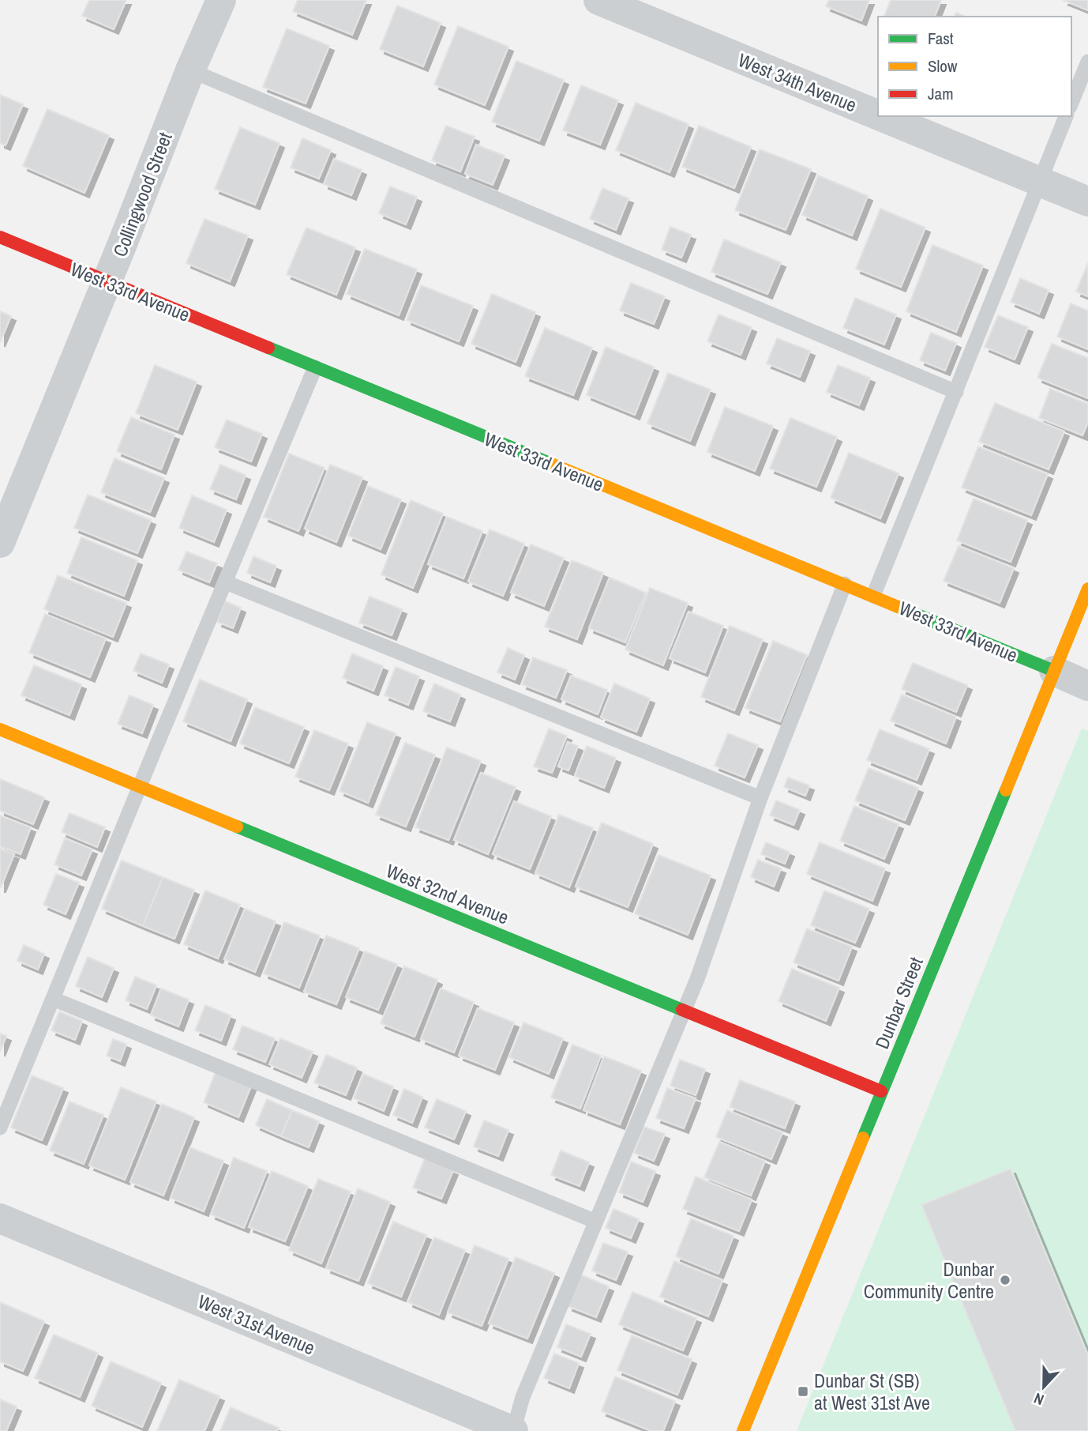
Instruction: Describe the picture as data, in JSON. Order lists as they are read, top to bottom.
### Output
{
  "streets": {
    "street": [
      "West 34th Avenue",
      "Collingwood Street",
      "West 33rd Avenue",
      "West 32nd Avenue",
      "Dunbar Street",
      "West 31st Avenue"
    ]
  },
  "crossings": [
    ["Collingwood Street", "West 33rd Avenue"],
    ["West 33rd Avenue", "Dunbar Street"],
    ["West 32nd Avenue", "Dunbar Street"]
  ],
  "places": {
    "other": ["Dunbar Community Centre"],
    "transit": ["Dunbar St (SB) at West 31st Ave"]
  },
  "legend": ["Fast", "Slow", "Jam"],
  "north": "bottom"
}
